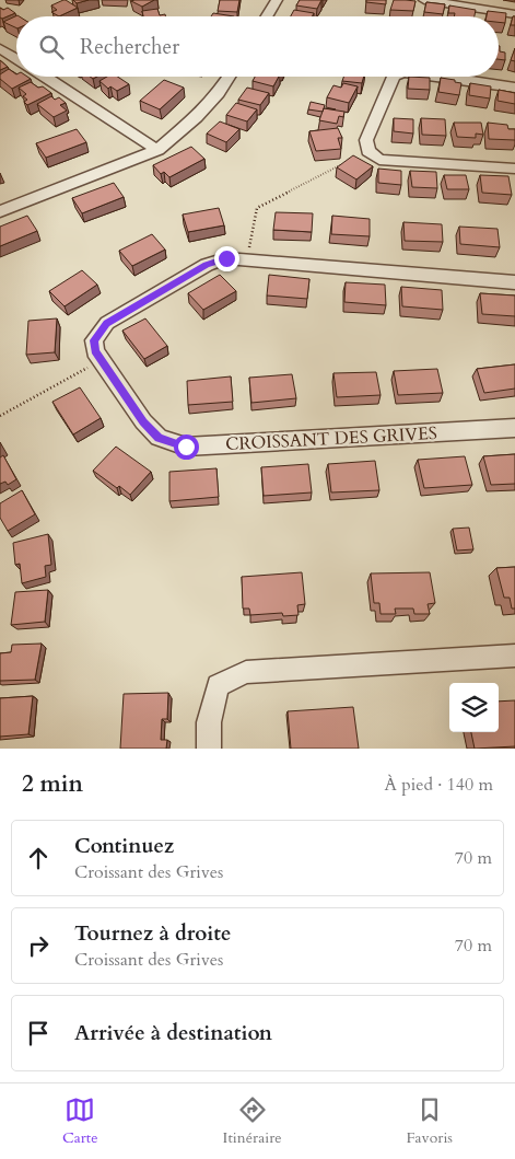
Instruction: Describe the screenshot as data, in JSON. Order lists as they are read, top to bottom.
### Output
{
  "streets": {
    "street": ["CROISSANT DES GRIVES"]
  },
  "page": {
    "search": "Rechercher",
    "heading": ["2 min", "À pied · 140 m"],
    "list": [
      ["Continuez", "Croissant des Grives", "70 m"],
      ["Tournez à droite", "Croissant des Grives", "70 m"],
      "Arrivée à destination"
    ],
    "nav": ["Carte", "Itinéraire", "Favoris"]
  }
}
